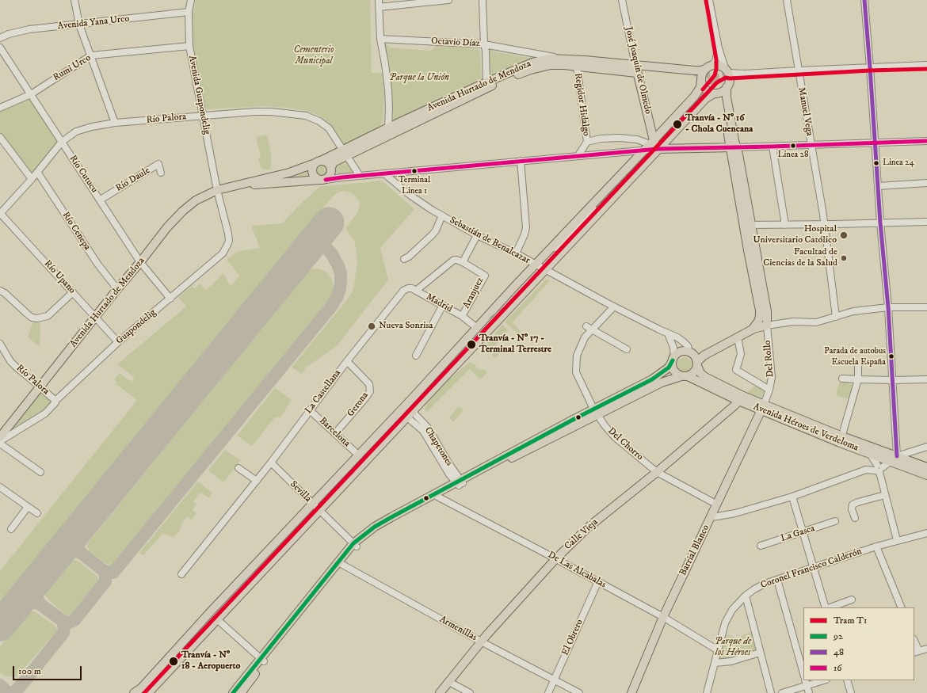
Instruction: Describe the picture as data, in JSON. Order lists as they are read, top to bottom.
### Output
{
  "streets": {
    "main road": [
      "José Joaquín de Olmedo",
      "Avenida Hurtado de Mendoza",
      "Avenida Héroes de Verdeloma",
      "Calle Vieja",
      "Barrial Blanco"
    ],
    "street": [
      "Avenida Yana Urco",
      "Octavio Díaz",
      "Rumi Urco",
      "Avenida Guapondelig",
      "Regidor Hidalgo",
      "Manuel Vega",
      "Río Palora",
      "Río Cutucu",
      "Río Daule",
      "Río Cenepa",
      "Sebastián de Benalcazar",
      "Río Upano",
      "Aranjuez",
      "Madrid",
      "Guapondelig",
      "Del Rollo",
      "La Castellana",
      "Gerona",
      "Barcelona",
      "Del Chorro",
      "Chapetones",
      "Sevilla",
      "La Gasca",
      "Coronel Francisco Calderón",
      "De Las Alcabalas",
      "Armenillas",
      "El Obrero"
    ]
  },
  "crossings": [
    ["Avenida Yana Urco", "Avenida Guapondelig"],
    ["Octavio Díaz", "Avenida Hurtado de Mendoza"],
    ["Rumi Urco", "Avenida Guapondelig"],
    ["Rumi Urco", "Río Cutucu"],
    ["José Joaquín de Olmedo", "Avenida Hurtado de Mendoza"],
    ["Avenida Hurtado de Mendoza", "Avenida Guapondelig"],
    ["Avenida Hurtado de Mendoza", "Regidor Hidalgo"],
    ["Avenida Hurtado de Mendoza", "Río Palora"],
    ["Avenida Hurtado de Mendoza", "Río Cutucu"],
    ["Avenida Hurtado de Mendoza", "Río Cenepa"],
    ["Avenida Hurtado de Mendoza", "Río Upano"],
    ["Avenida Hurtado de Mendoza", "Guapondelig"],
    ["Avenida Guapondelig", "Río Palora"],
    ["Avenida Guapondelig", "Guapondelig"],
    ["Río Palora", "Río Cutucu"],
    ["Río Palora", "Río Cenepa"],
    ["Río Palora", "Río Upano"],
    ["Río Palora", "Guapondelig"],
    ["Río Cutucu", "Río Daule"],
    ["Río Cutucu", "Guapondelig"],
    ["Sebastián de Benalcazar", "Avenida Héroes de Verdeloma"],
    ["Sebastián de Benalcazar", "Del Chorro"],
    ["Río Upano", "Guapondelig"],
    ["Aranjuez", "Madrid"],
    ["Madrid", "La Castellana"],
    ["Del Rollo", "Avenida Héroes de Verdeloma"],
    ["Del Rollo", "Barrial Blanco"],
    ["La Castellana", "Gerona"],
    ["La Castellana", "Barcelona"],
    ["La Castellana", "Sevilla"],
    ["Gerona", "Barcelona"],
    ["Avenida Héroes de Verdeloma", "Calle Vieja"],
    ["Avenida Héroes de Verdeloma", "Barrial Blanco"],
    ["Del Chorro", "Calle Vieja"],
    ["Del Chorro", "Barrial Blanco"],
    ["Calle Vieja", "De Las Alcabalas"],
    ["Calle Vieja", "Armenillas"],
    ["Barrial Blanco", "De Las Alcabalas"],
    ["Coronel Francisco Calderón", "De Las Alcabalas"],
    ["De Las Alcabalas", "El Obrero"],
    ["Armenillas", "El Obrero"]
  ],
  "parks": ["Cementerio Municipal", "Parque la Unión", "Parque de los Héroes"],
  "places": [
    "Tranvía - Nº 16 - Chola Cuencana",
    "Linea 28",
    "Linea 24",
    "Terminal Linea 1",
    "Hospital Universitario Católico",
    "Facultad de Ciencias de la Salud",
    "Nueva Sonrisa",
    "Tranvía - Nº 17 - Terminal Terrestre",
    "Parada de autobus Escuela España",
    "Tranvía - Nº 18 - Aeropuerto"
  ],
  "lines": [
    "tram line T1",
    "transit line 48",
    "transit line 16",
    "transit line 92"
  ],
  "legend": [
    "Tram T1",
    "92",
    "48",
    "16"
  ],
  "scale_bar": "100 m"
}
